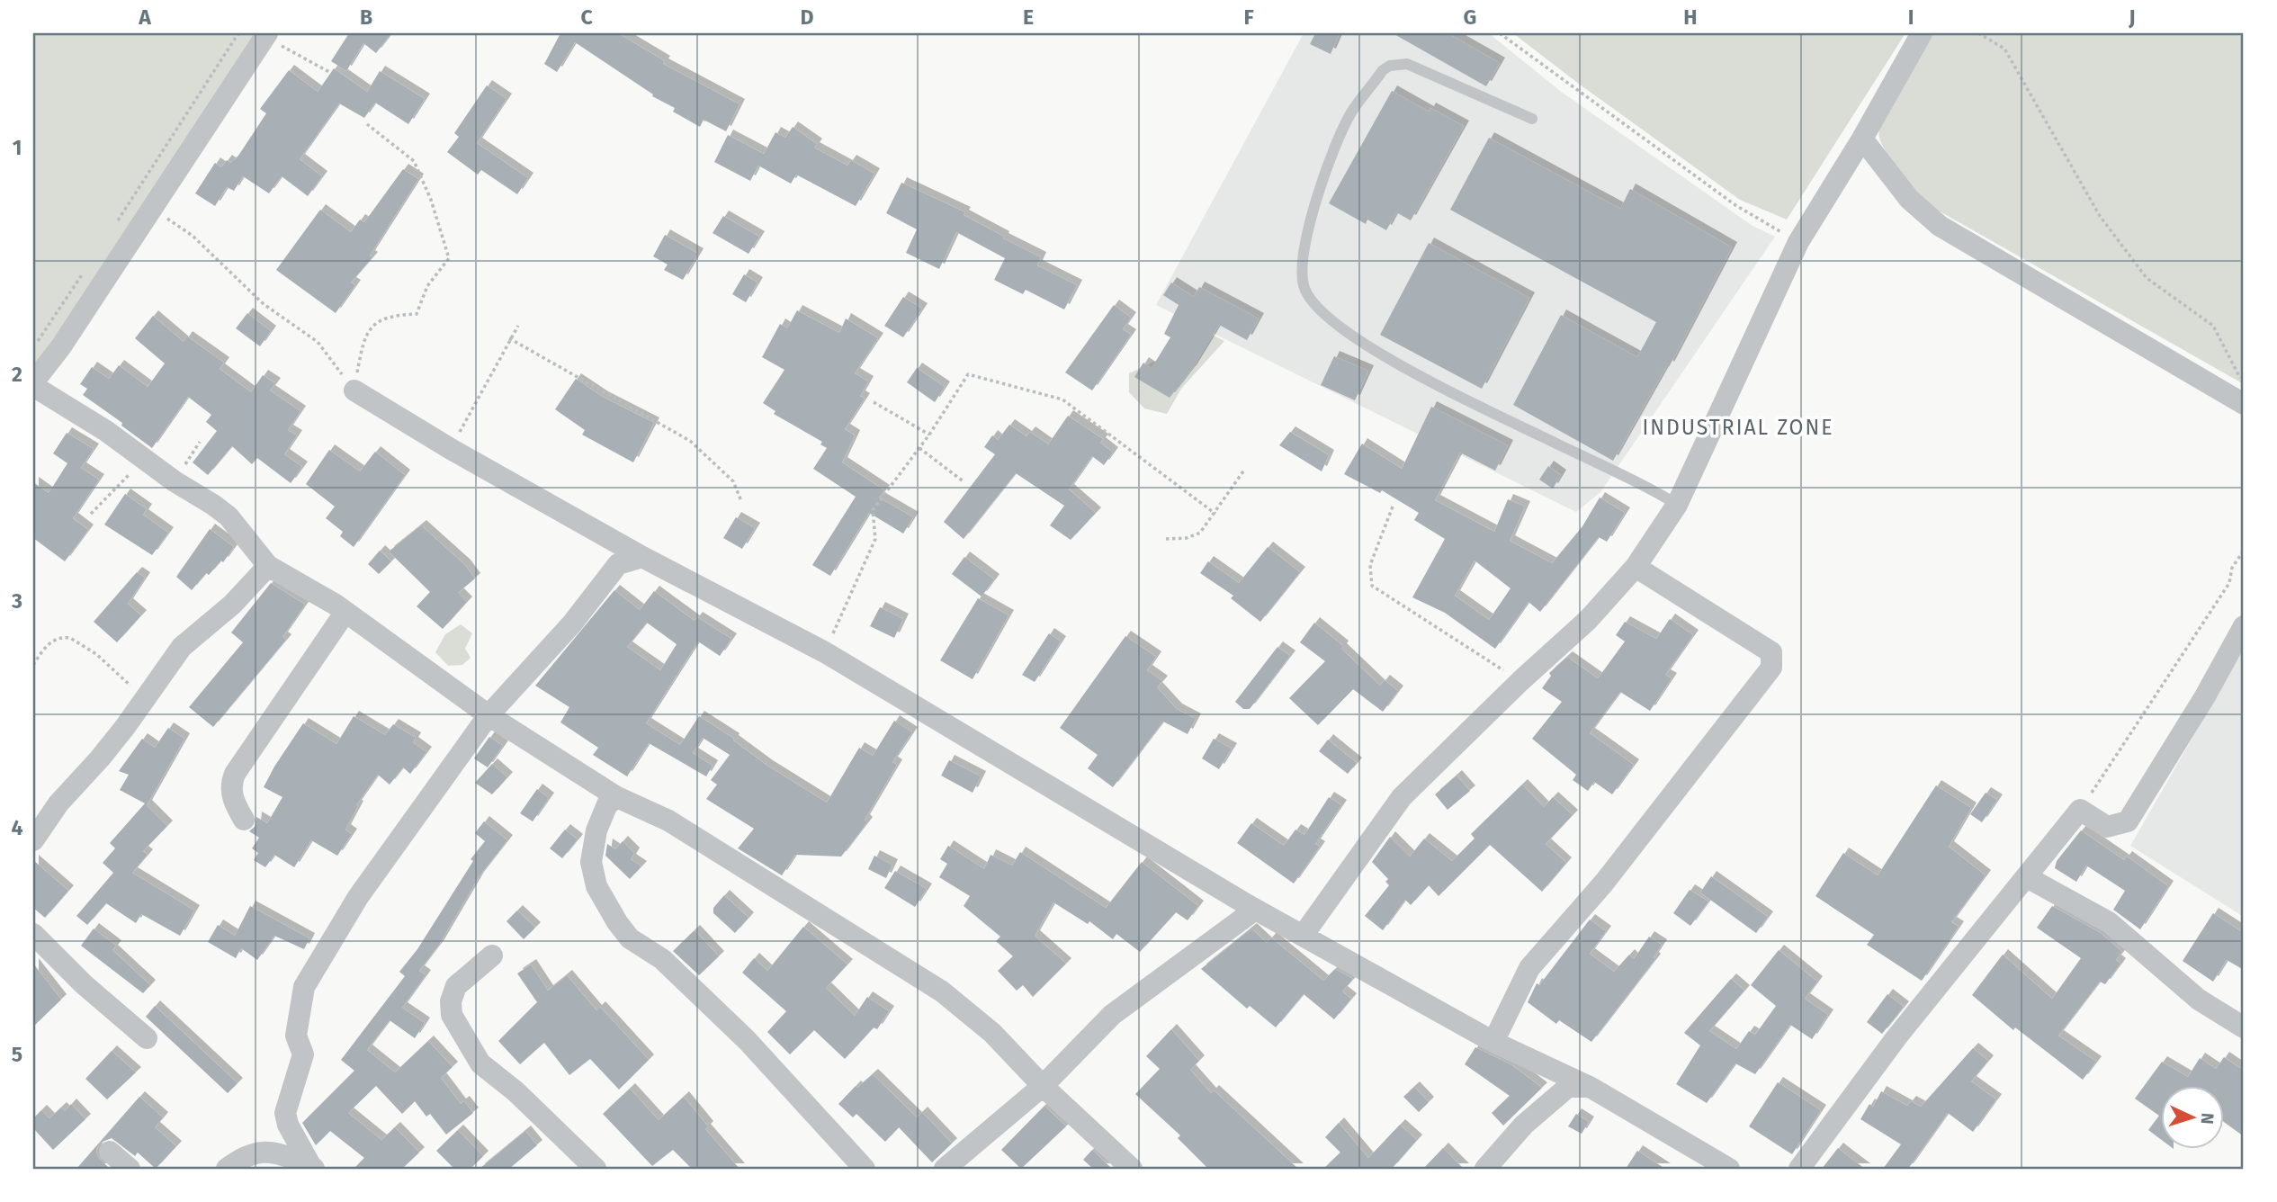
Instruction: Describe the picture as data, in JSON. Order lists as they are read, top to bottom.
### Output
{
  "districts": ["INDUSTRIAL ZONE"],
  "north": "right",
  "grid": {
    "columns": [
      "A",
      "B",
      "C",
      "D",
      "E",
      "F",
      "G",
      "H",
      "I",
      "J"
    ],
    "rows": [
      "1",
      "2",
      "3",
      "4",
      "5"
    ]
  }
}
